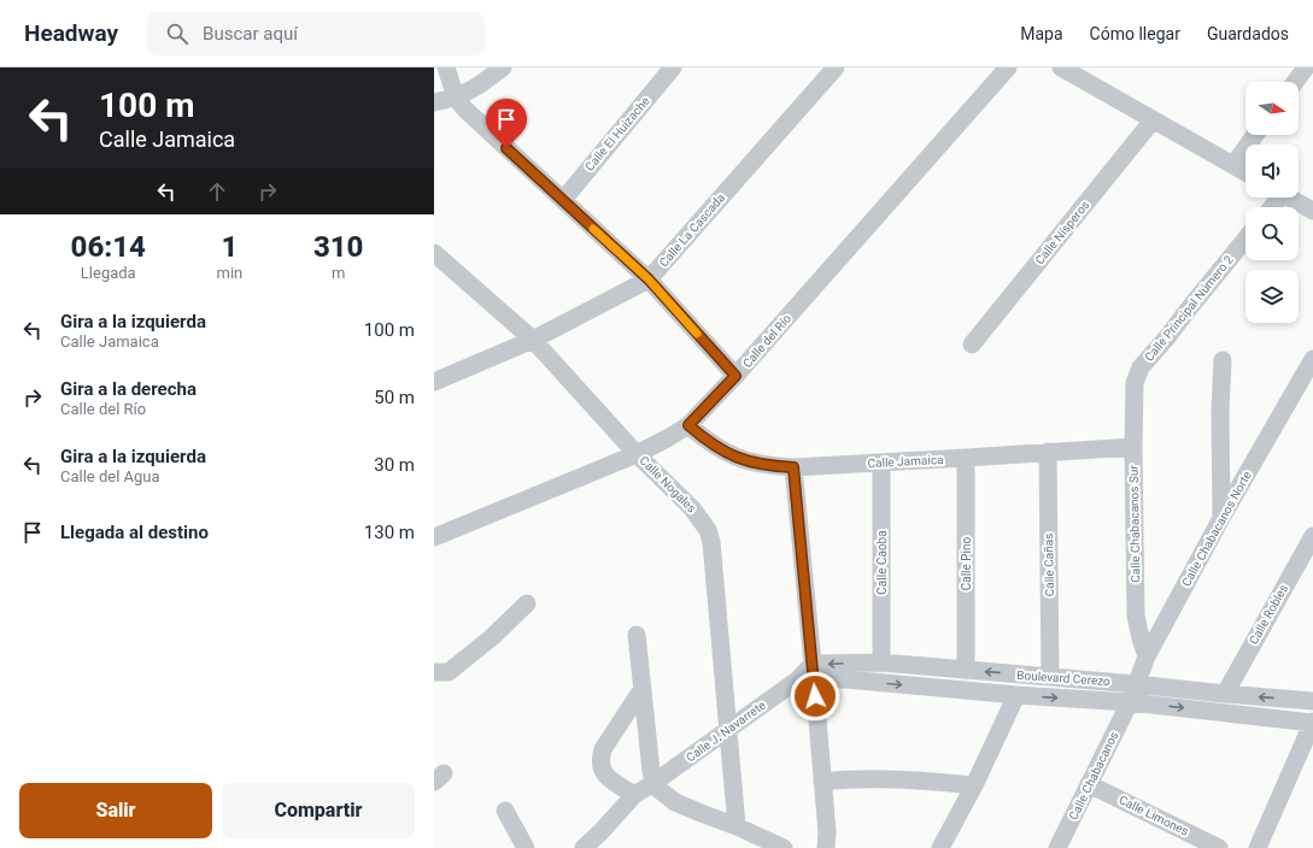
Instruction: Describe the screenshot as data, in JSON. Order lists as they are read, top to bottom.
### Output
{
  "streets": {
    "street": [
      "Calle El Huizache",
      "Calle La Cascada",
      "Calle Nísperos",
      "Calle Principal Número 2",
      "Calle del Río",
      "Calle Jamaica",
      "Calle Nogales",
      "Calle Chabacanos Sur",
      "Calle Chabacanos Norte",
      "Calle Caoba",
      "Calle Pino",
      "Calle Cañas",
      "Calle Robles",
      "Boulevard Cerezo",
      "Calle J. Navarrete",
      "Calle Chabacanos",
      "Calle Limones"
    ]
  },
  "crossings": [
    ["Calle La Cascada", "Calle Nogales"],
    ["Calle Principal Número 2", "Calle Chabacanos Sur"],
    ["Calle del Río", "Calle Jamaica"],
    ["Calle del Río", "Calle Nogales"],
    ["Calle Jamaica", "Calle Chabacanos Sur"],
    ["Calle Jamaica", "Calle Caoba"],
    ["Calle Jamaica", "Calle Pino"],
    ["Calle Jamaica", "Calle Cañas"],
    ["Calle Nogales", "Calle J. Navarrete"],
    ["Calle Chabacanos Sur", "Calle Chabacanos Norte"],
    ["Calle Chabacanos Norte", "Boulevard Cerezo"],
    ["Calle Chabacanos Norte", "Calle Chabacanos"],
    ["Calle Caoba", "Boulevard Cerezo"],
    ["Calle Pino", "Boulevard Cerezo"],
    ["Calle Cañas", "Boulevard Cerezo"],
    ["Calle Robles", "Boulevard Cerezo"],
    ["Boulevard Cerezo", "Calle J. Navarrete"],
    ["Boulevard Cerezo", "Calle Chabacanos"],
    ["Calle Chabacanos", "Calle Limones"]
  ],
  "north": "right",
  "page": {
    "header": "Headway",
    "search": "Buscar aquí",
    "nav": ["Mapa", "Cómo llegar", "Guardados"],
    "turn": ["100 m", "Calle Jamaica"],
    "eta": [
      "06:14",
      "Llegada",
      "1",
      "min",
      "310",
      "m"
    ],
    "list": [
      {
        "name": "Gira a la izquierda",
        "note": "Calle Jamaica",
        "value": "100 m"
      },
      {
        "name": "Gira a la derecha",
        "note": "Calle del Río",
        "value": "50 m"
      },
      {
        "name": "Gira a la izquierda",
        "note": "Calle del Agua",
        "value": "30 m"
      },
      {
        "name": "Llegada al destino",
        "value": "130 m"
      }
    ],
    "buttons": ["Salir", "Compartir"]
  }
}
